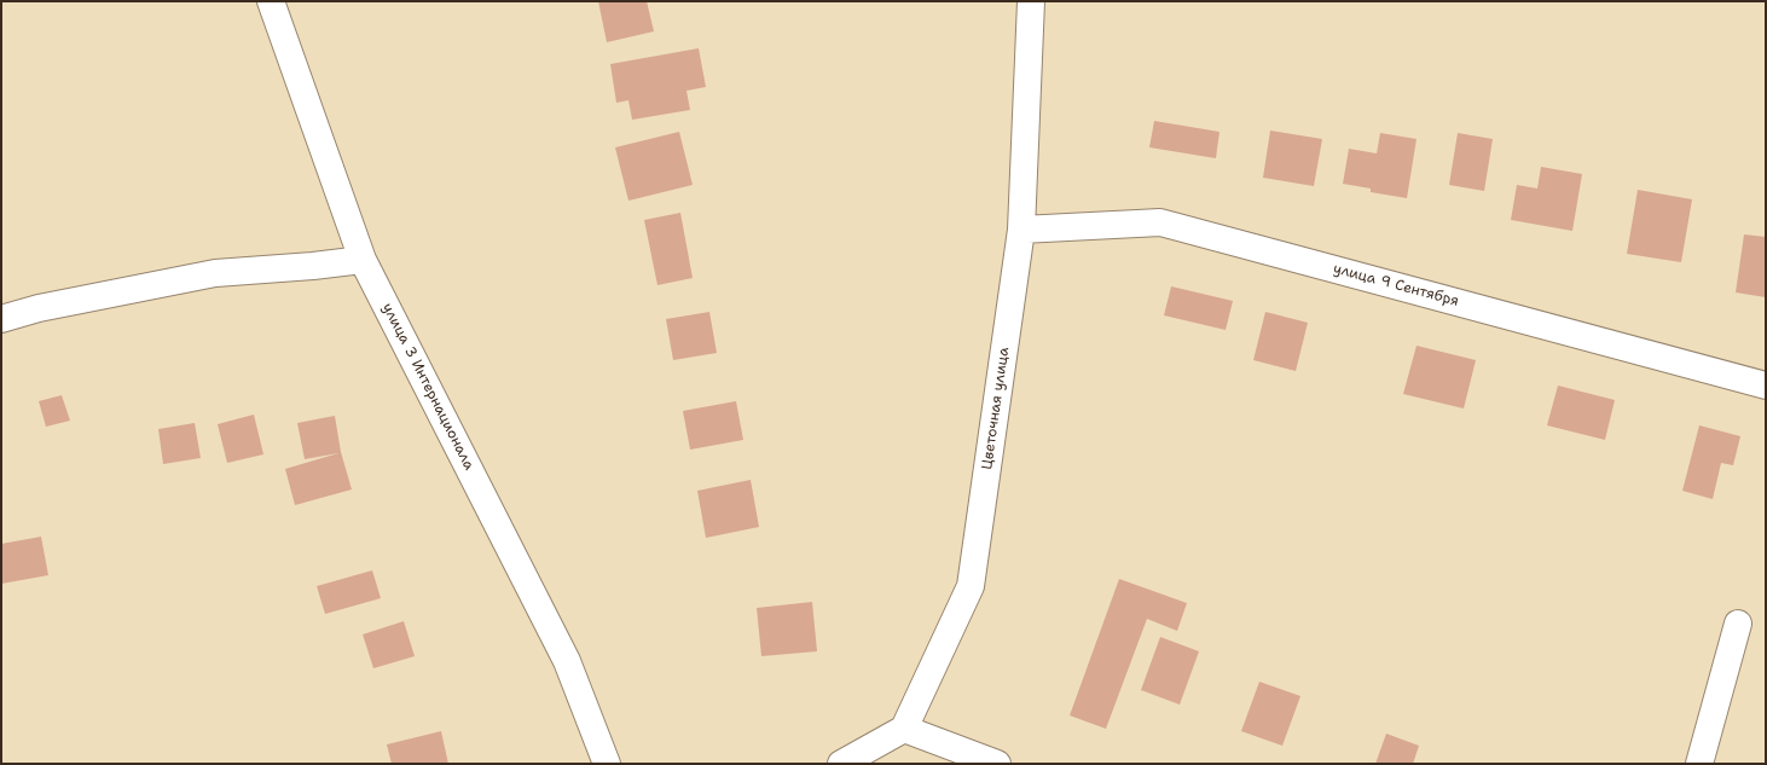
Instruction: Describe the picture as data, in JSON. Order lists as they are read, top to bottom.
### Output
{
  "streets": {
    "street": ["улица 9 Сентября", "улица 3 Интернационала", "Цветочная улица"]
  },
  "crossings": [
    ["улица 9 Сентября", "Цветочная улица"]
  ]
}
